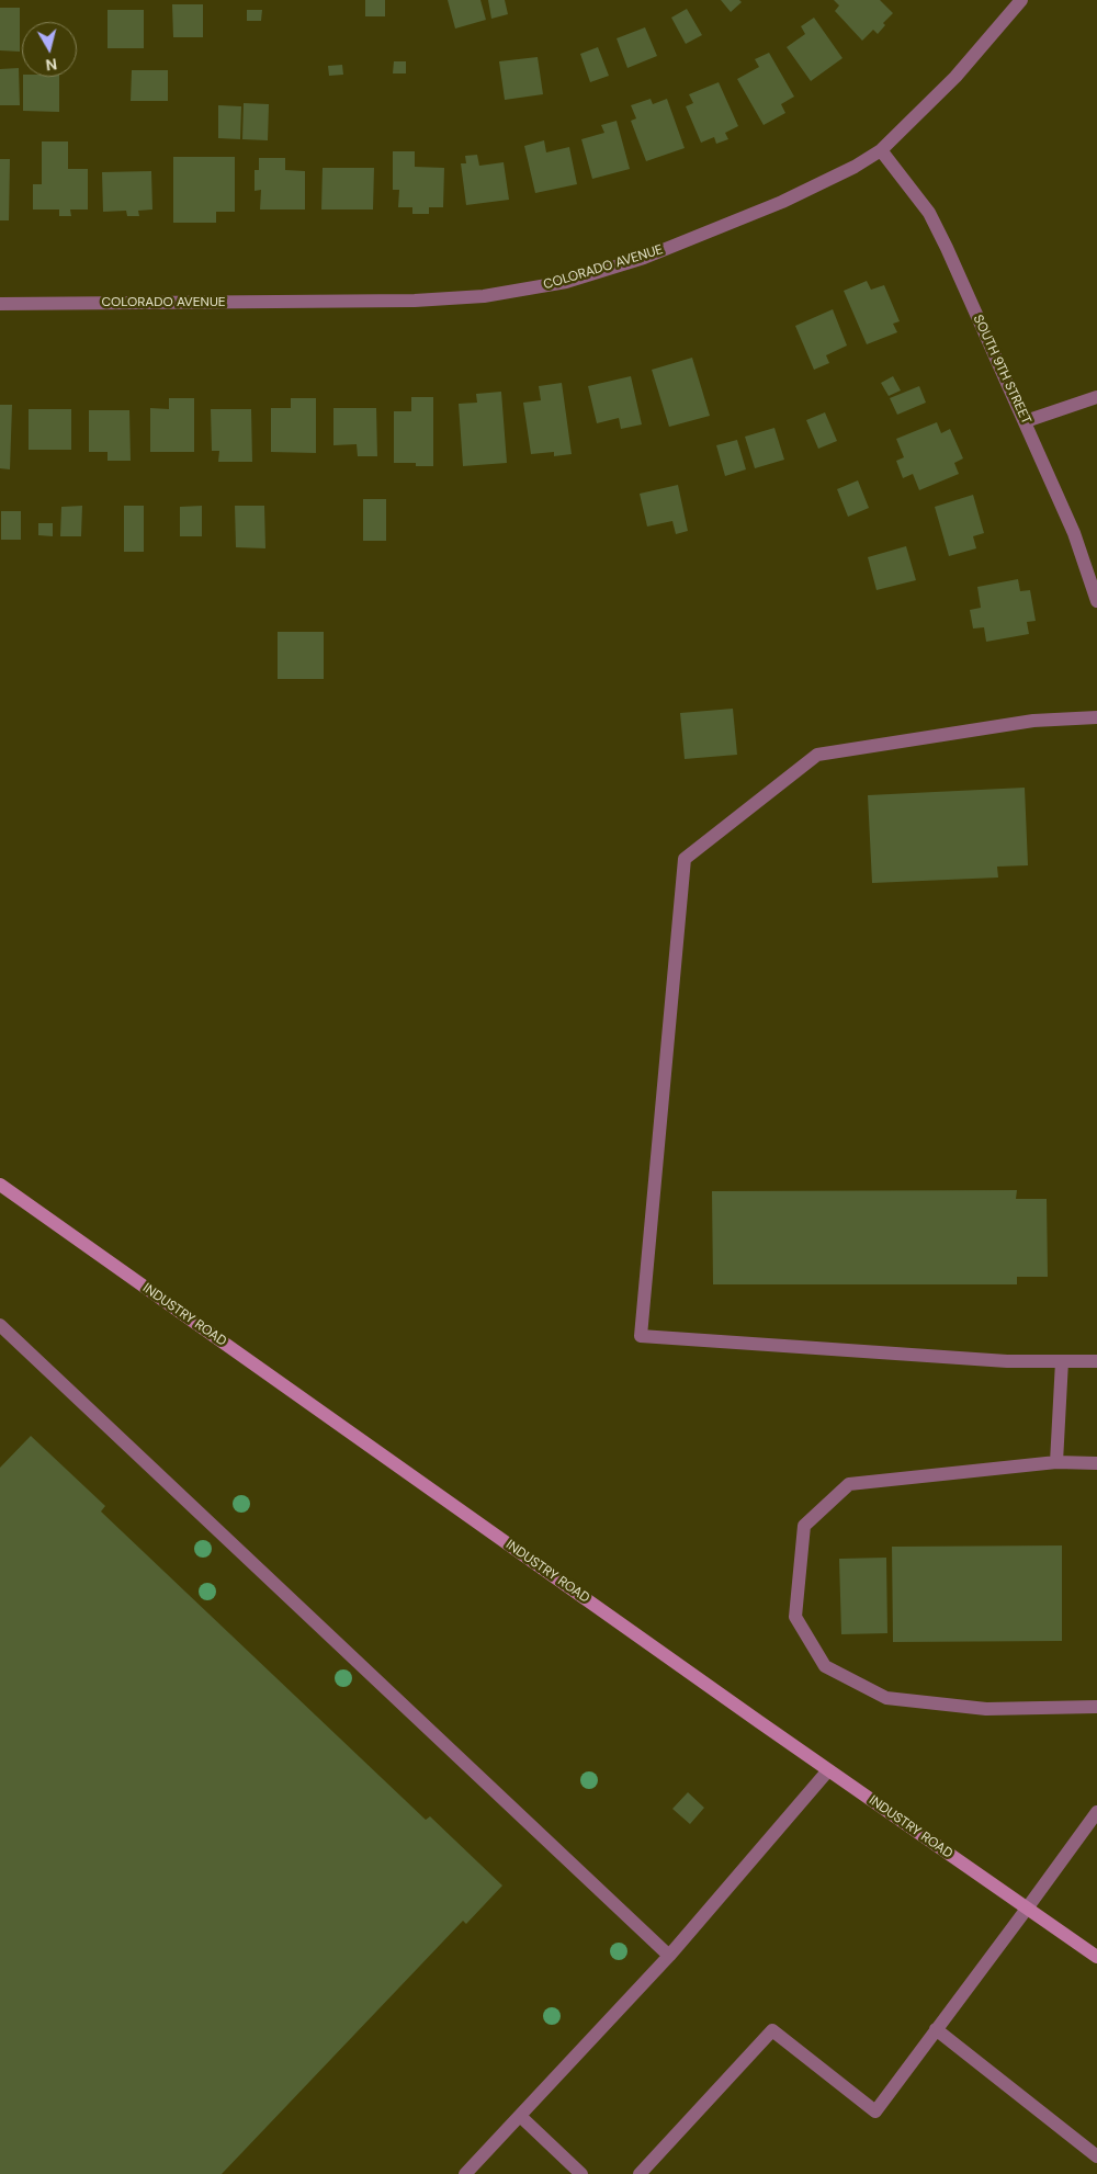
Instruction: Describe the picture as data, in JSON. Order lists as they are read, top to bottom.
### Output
{
  "streets": {
    "main road": ["INDUSTRY ROAD"],
    "street": ["COLORADO AVENUE", "SOUTH 9TH STREET"]
  },
  "crossings": [
    ["COLORADO AVENUE", "SOUTH 9TH STREET"]
  ],
  "north": "bottom"
}
